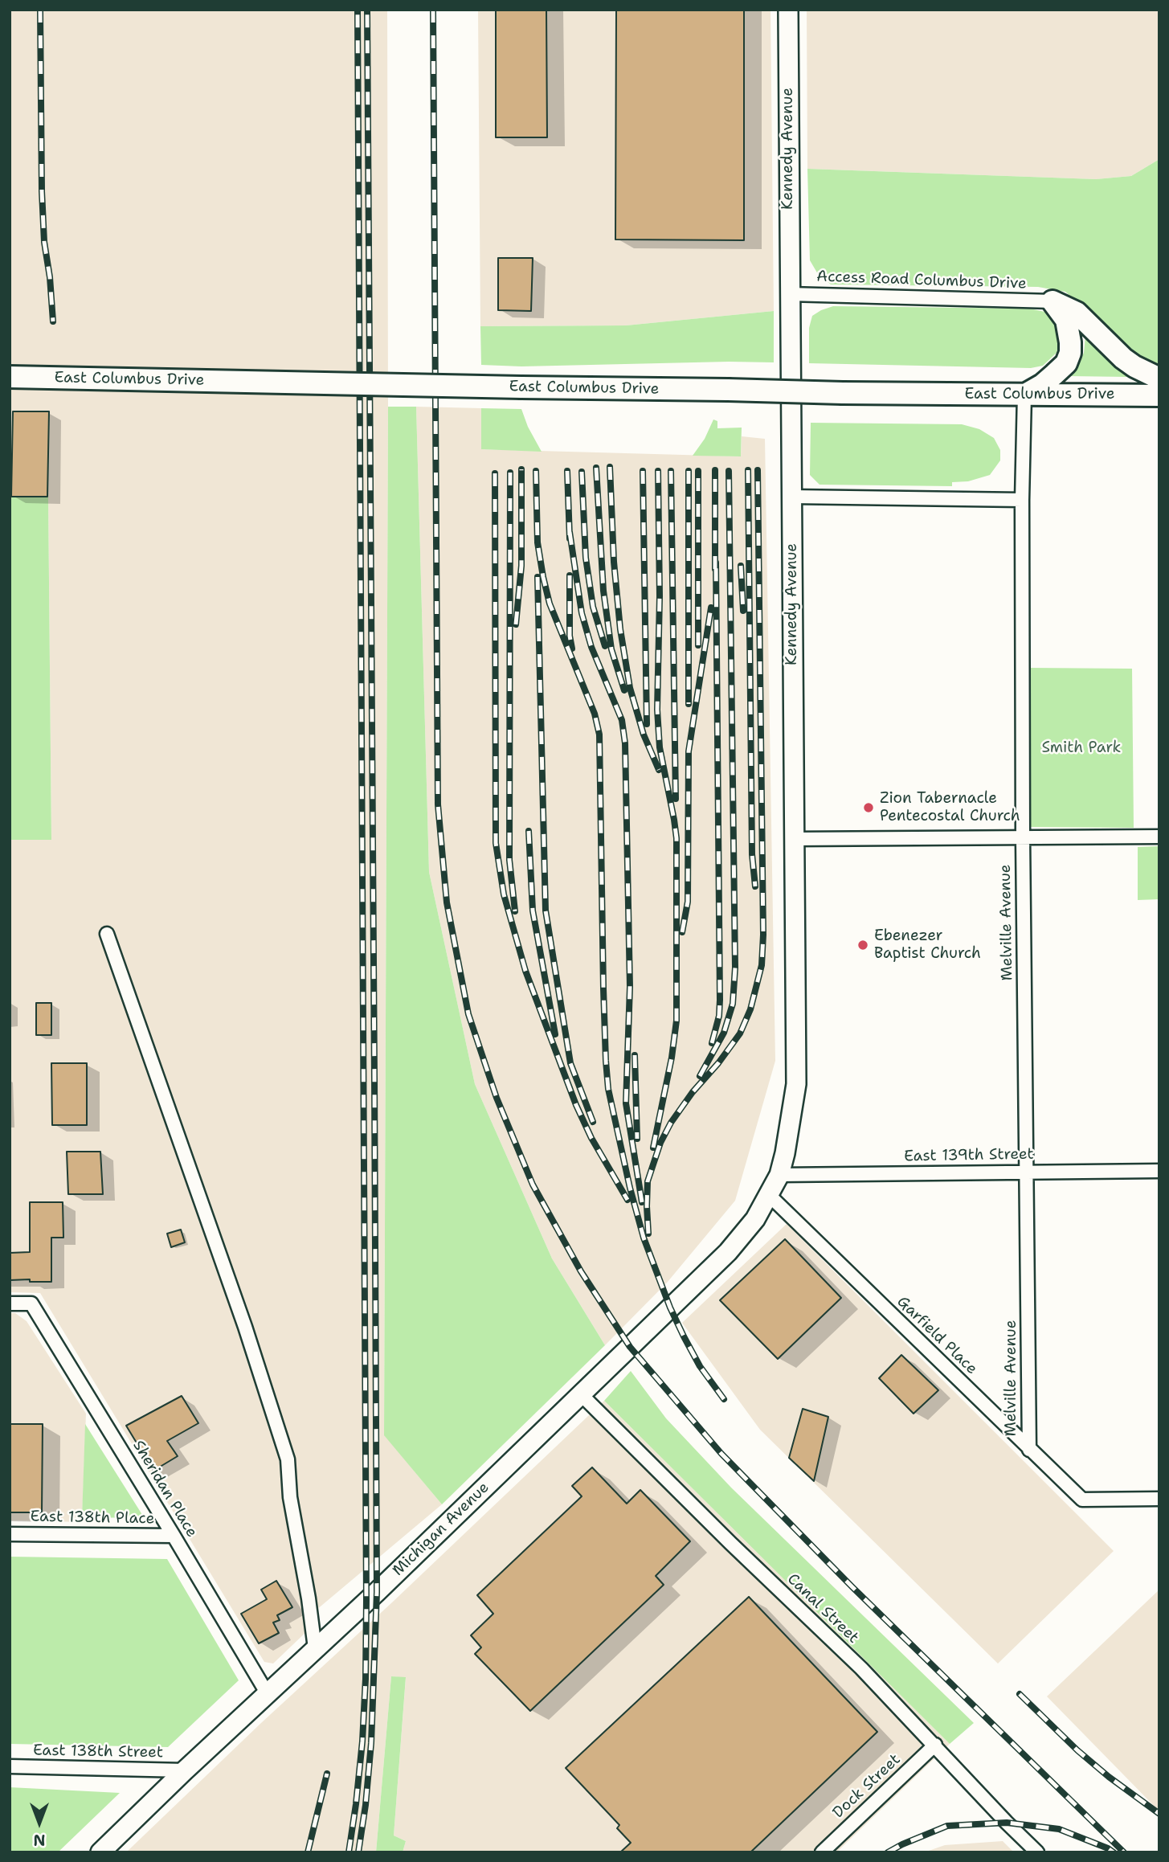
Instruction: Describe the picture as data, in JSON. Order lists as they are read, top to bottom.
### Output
{
  "streets": {
    "main road": ["Kennedy Avenue", "East Columbus Drive", "Michigan Avenue"],
    "street": [
      "Access Road Columbus Drive",
      "Melville Avenue",
      "East 139th Street",
      "Garfield Place",
      "Sheridan Place",
      "East 138th Place",
      "Canal Street",
      "East 138th Street",
      "Dock Street"
    ]
  },
  "crossings": [
    ["Kennedy Avenue", "Access Road Columbus Drive"],
    ["Kennedy Avenue", "East 139th Street"],
    ["Kennedy Avenue", "Garfield Place"],
    ["Kennedy Avenue", "Michigan Avenue"],
    ["East Columbus Drive", "Melville Avenue"],
    ["Melville Avenue", "East 139th Street"],
    ["Melville Avenue", "Garfield Place"],
    ["Garfield Place", "Michigan Avenue"],
    ["Sheridan Place", "East 138th Place"],
    ["Sheridan Place", "Michigan Avenue"],
    ["Michigan Avenue", "Canal Street"],
    ["Michigan Avenue", "East 138th Street"],
    ["Canal Street", "Dock Street"]
  ],
  "parks": ["Smith Park"],
  "places": ["Zion Tabernacle Pentecostal Church", "Ebenezer Baptist Church"],
  "north": "bottom"
}
